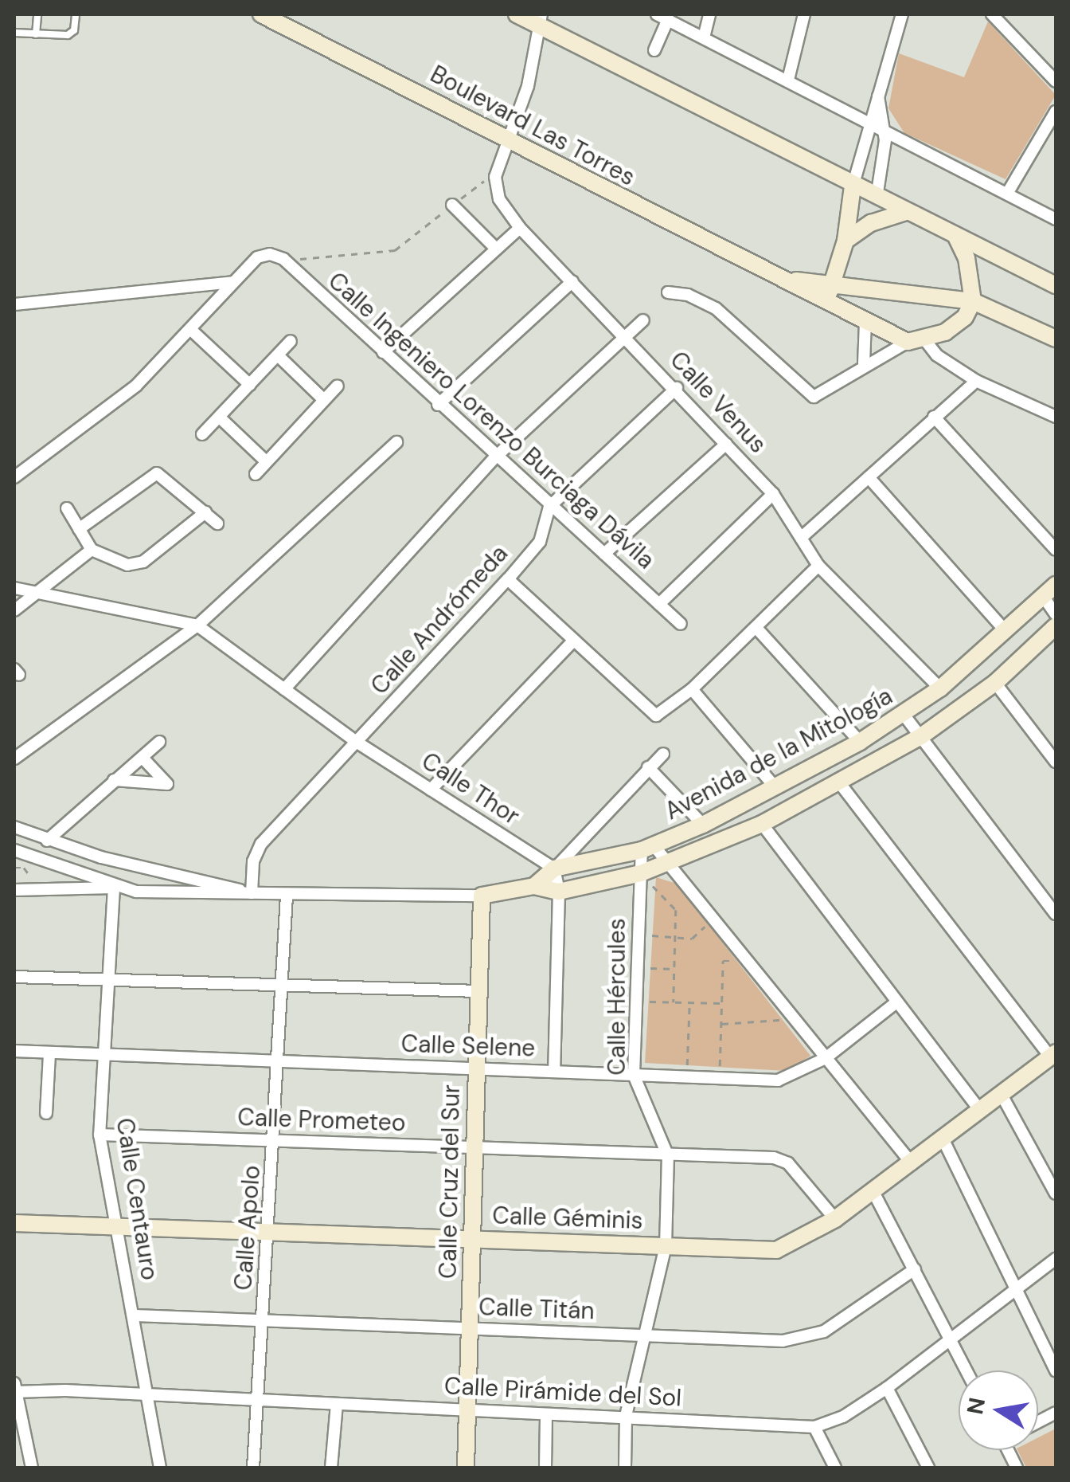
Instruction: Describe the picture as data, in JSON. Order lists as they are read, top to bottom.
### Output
{
  "streets": {
    "street": [
      "Boulevard Las Torres",
      "Calle Venus",
      "Calle Ingeniero Lorenzo Burciaga Dávila",
      "Calle Andrómeda",
      "Avenida de la Mitología",
      "Calle Thor",
      "Calle Hércules",
      "Calle Selene",
      "Calle Prometeo",
      "Calle Cruz del Sur",
      "Calle Centauro",
      "Calle Géminis",
      "Calle Apolo",
      "Calle Titán",
      "Calle Pirámide del Sol"
    ]
  },
  "crossings": [
    ["Calle Venus", "Calle Andrómeda"],
    ["Calle Venus", "Avenida de la Mitología"],
    ["Calle Ingeniero Lorenzo Burciaga Dávila", "Calle Andrómeda"],
    ["Calle Andrómeda", "Avenida de la Mitología"],
    ["Calle Andrómeda", "Calle Thor"],
    ["Avenida de la Mitología", "Calle Thor"],
    ["Avenida de la Mitología", "Calle Hércules"],
    ["Avenida de la Mitología", "Calle Cruz del Sur"],
    ["Avenida de la Mitología", "Calle Centauro"],
    ["Avenida de la Mitología", "Calle Apolo"],
    ["Calle Hércules", "Calle Selene"],
    ["Calle Hércules", "Calle Prometeo"],
    ["Calle Hércules", "Calle Géminis"],
    ["Calle Hércules", "Calle Titán"],
    ["Calle Hércules", "Calle Pirámide del Sol"],
    ["Calle Selene", "Calle Cruz del Sur"],
    ["Calle Selene", "Calle Centauro"],
    ["Calle Selene", "Calle Apolo"],
    ["Calle Prometeo", "Calle Cruz del Sur"],
    ["Calle Prometeo", "Calle Centauro"],
    ["Calle Prometeo", "Calle Géminis"],
    ["Calle Prometeo", "Calle Apolo"],
    ["Calle Cruz del Sur", "Calle Géminis"],
    ["Calle Cruz del Sur", "Calle Titán"],
    ["Calle Cruz del Sur", "Calle Pirámide del Sol"],
    ["Calle Centauro", "Calle Géminis"],
    ["Calle Centauro", "Calle Titán"],
    ["Calle Centauro", "Calle Pirámide del Sol"],
    ["Calle Géminis", "Calle Apolo"],
    ["Calle Apolo", "Calle Titán"],
    ["Calle Apolo", "Calle Pirámide del Sol"]
  ],
  "north": "left"
}
